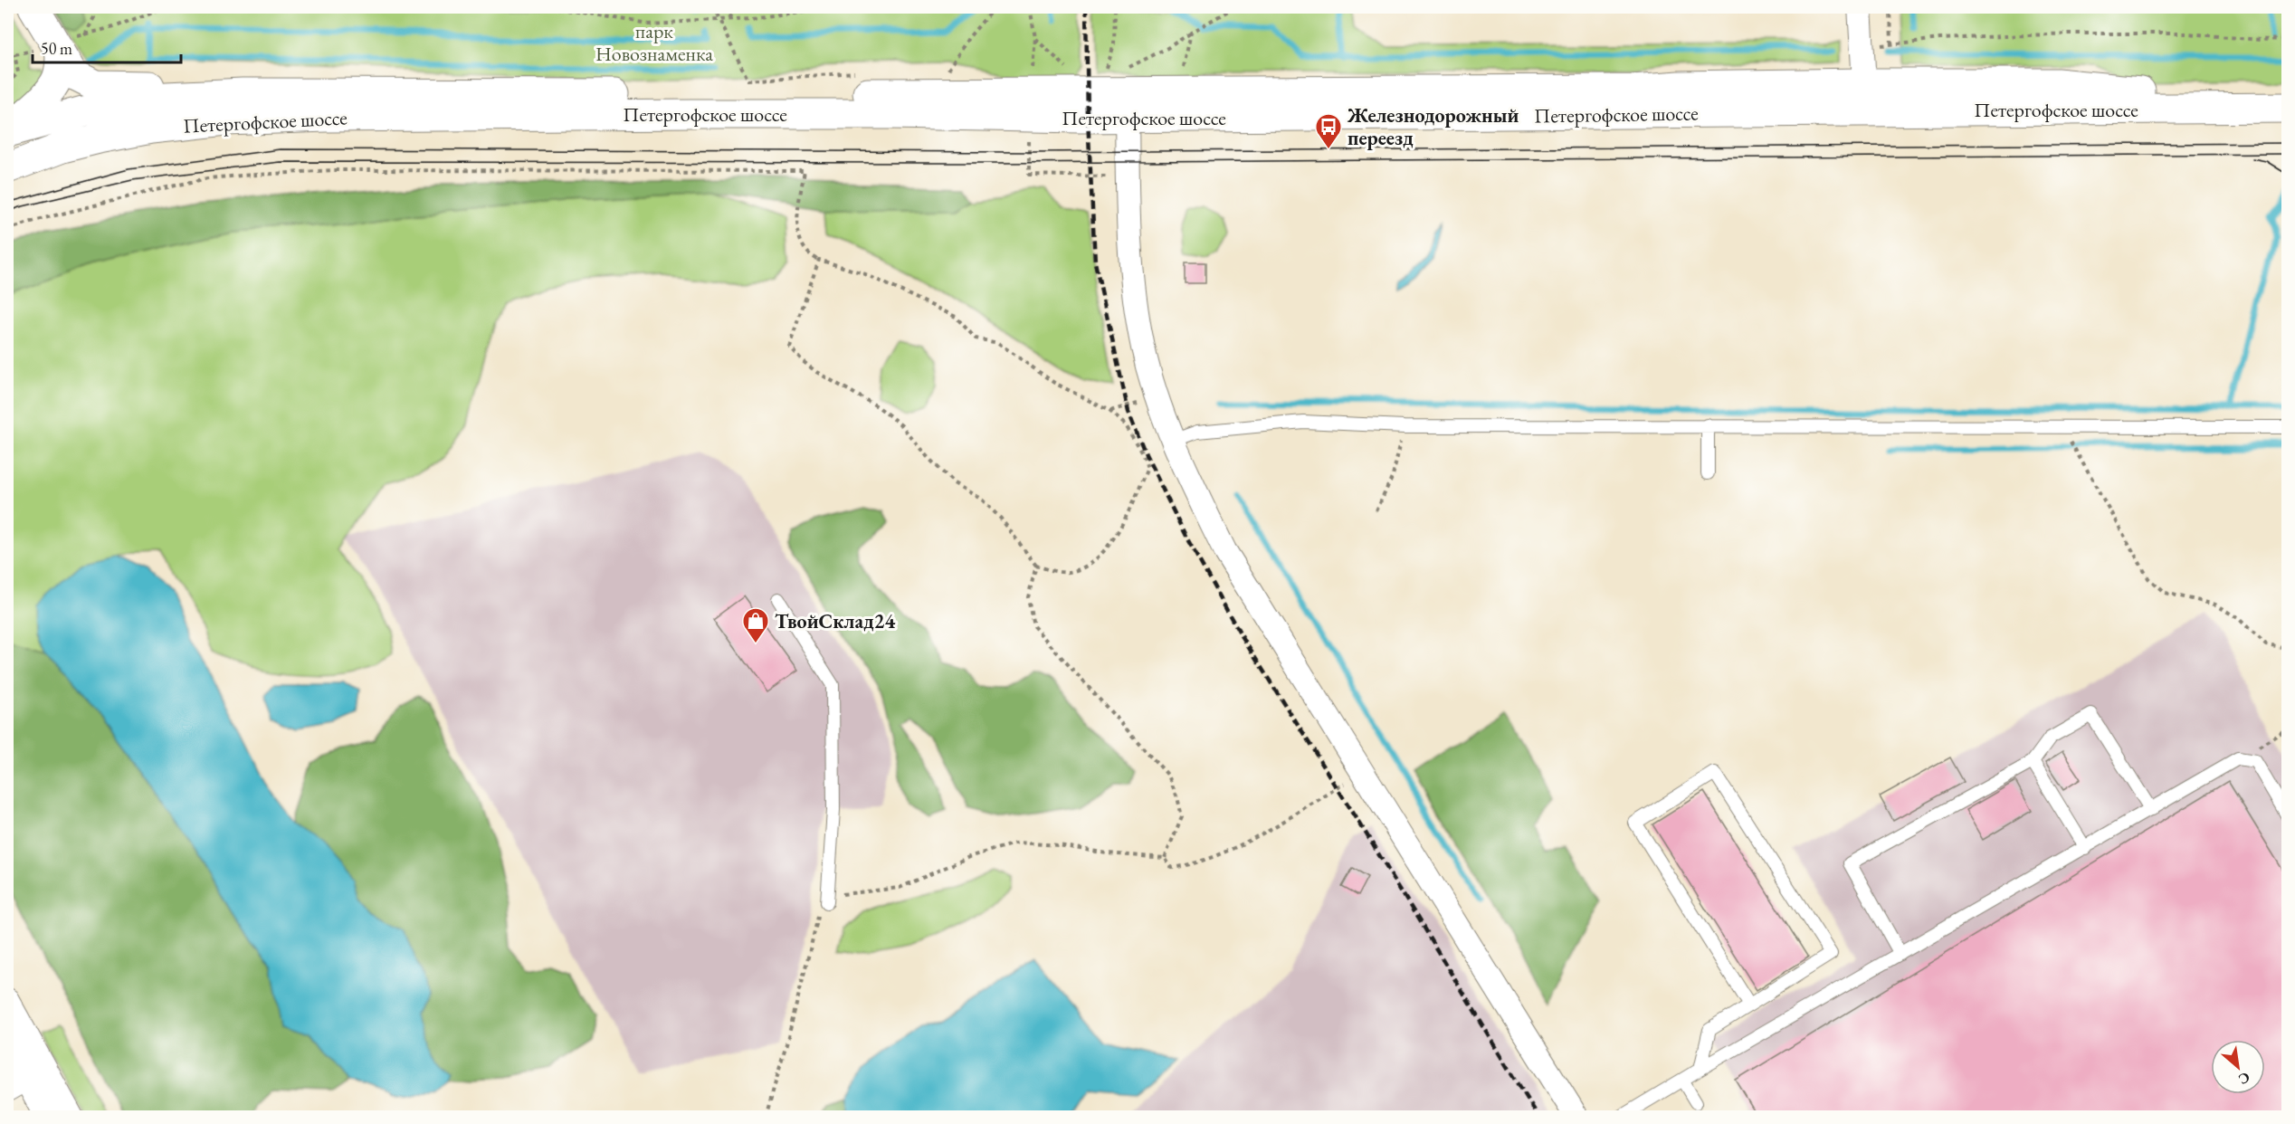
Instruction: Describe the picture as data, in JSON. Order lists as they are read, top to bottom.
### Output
{
  "streets": {
    "main road": ["Петергофское шоссе"]
  },
  "parks": ["парк Новознаменка"],
  "places": {
    "bus stop": ["Железнодорожный переезд"],
    "shop": ["ТвойСклад24"]
  },
  "scale_bar": "50 m",
  "north": "bottom right"
}
